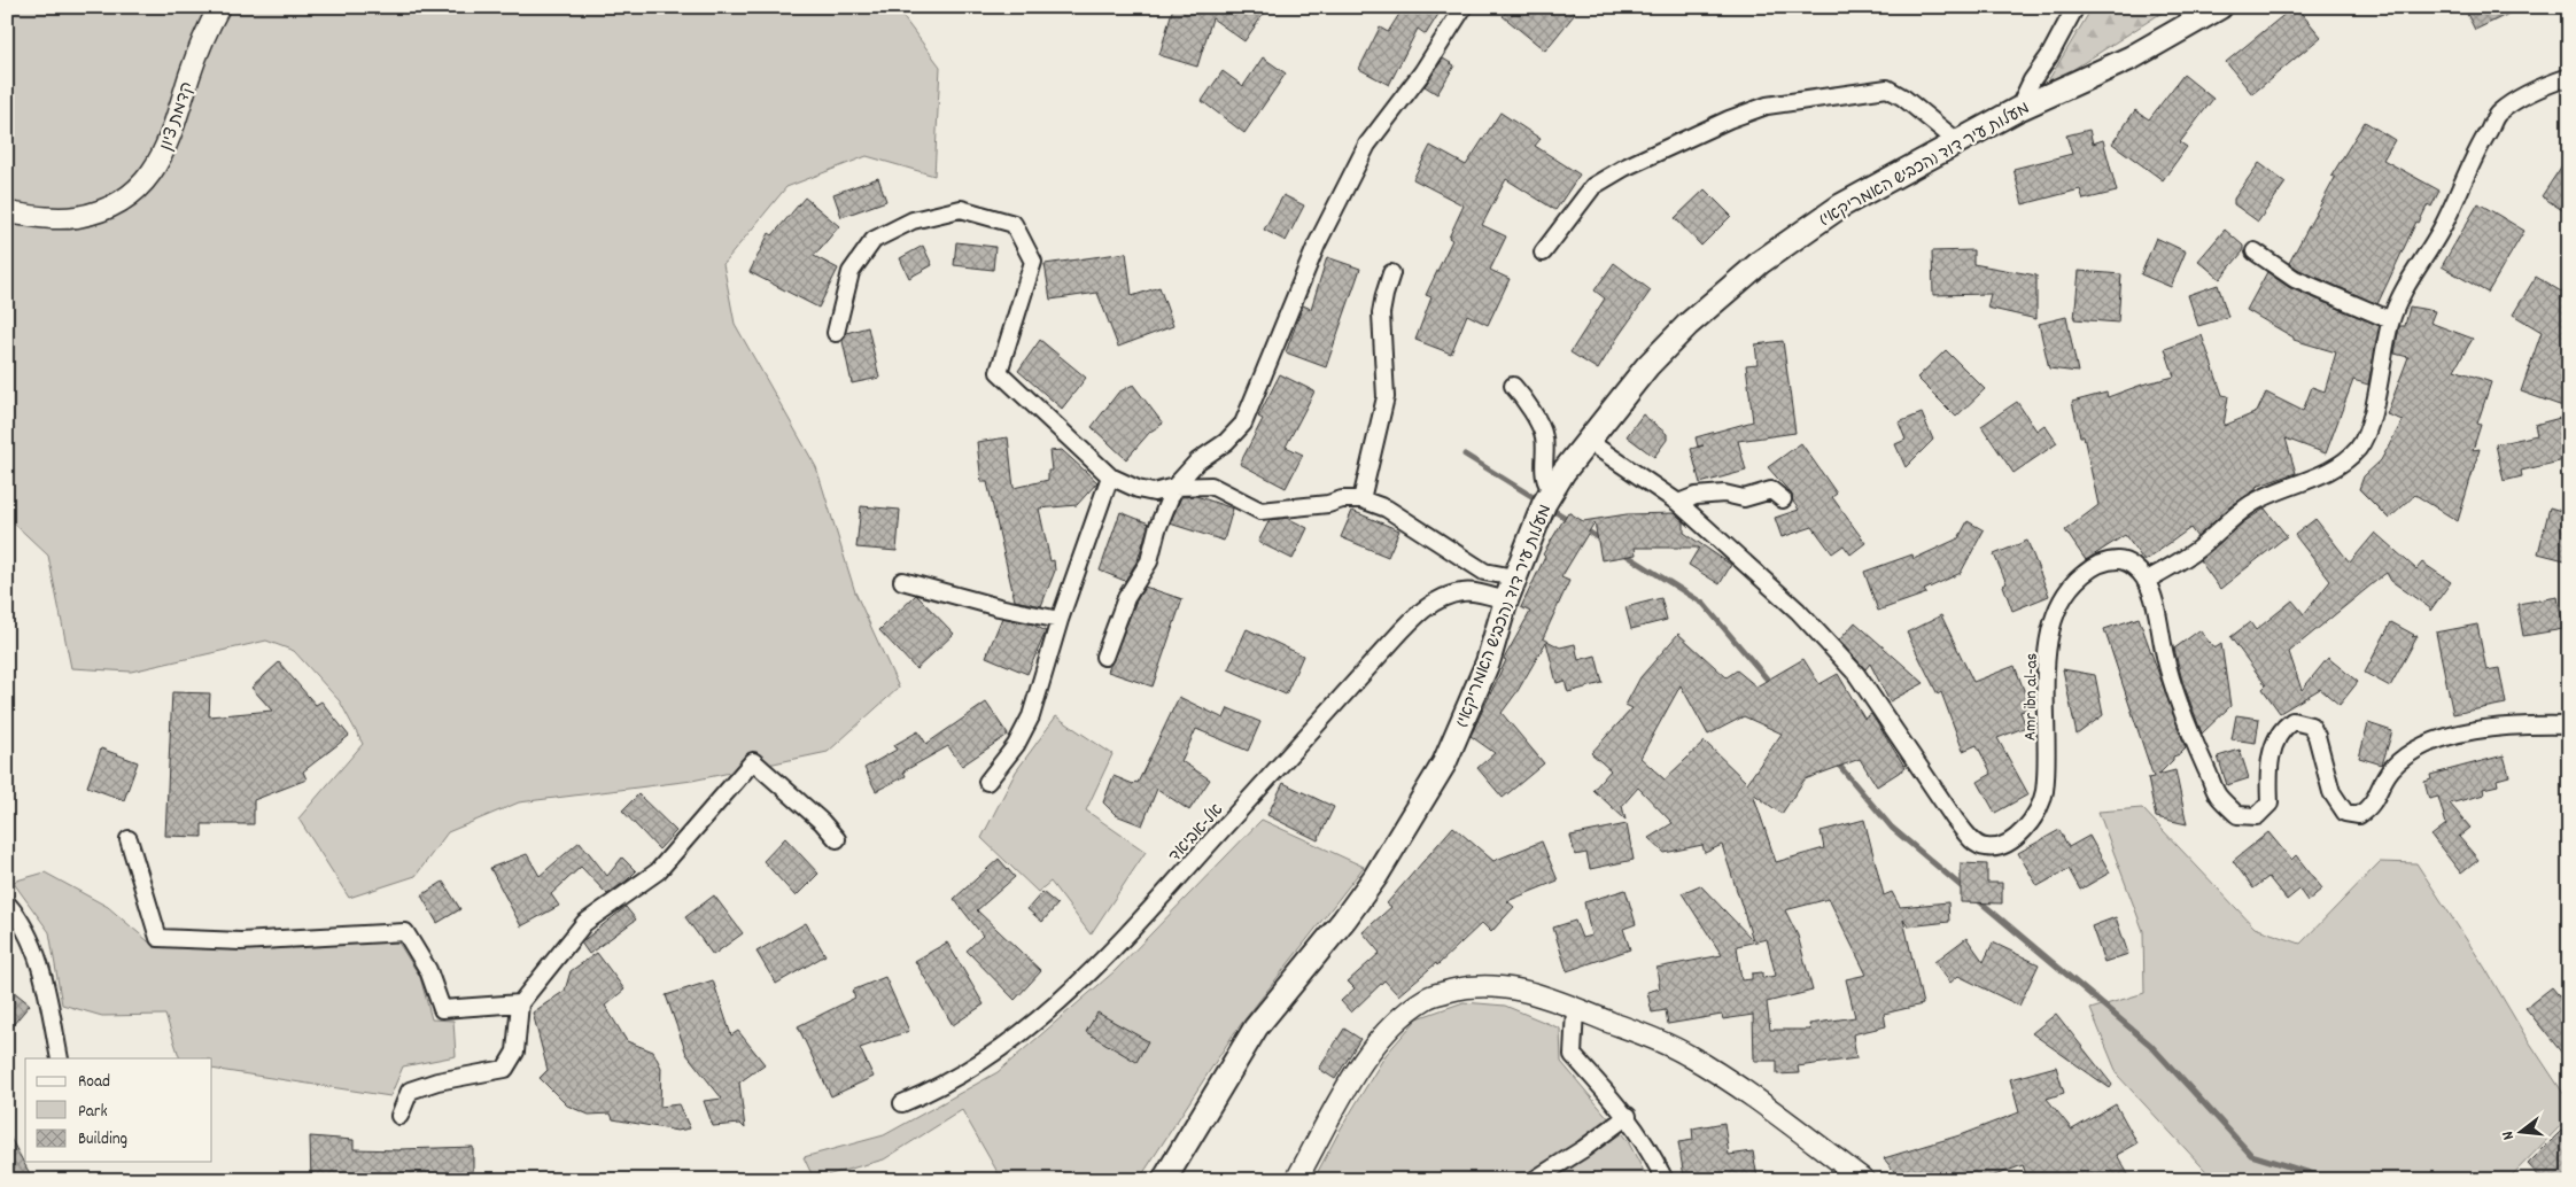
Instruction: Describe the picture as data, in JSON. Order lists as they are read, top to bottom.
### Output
{
  "streets": {
    "main road": ["מעלות עיר דוד (הכביש האמריקאי)"],
    "street": ["קדמת ציון", "Amr ibn al-as", "אל-אביאד"]
  },
  "crossings": [
    ["מעלות עיר דוד (הכביש האמריקאי)", "Amr ibn al-as"],
    ["מעלות עיר דוד (הכביש האמריקאי)", "אל-אביאד"]
  ],
  "legend": ["Road", "Park", "Building"],
  "north": "left"
}
